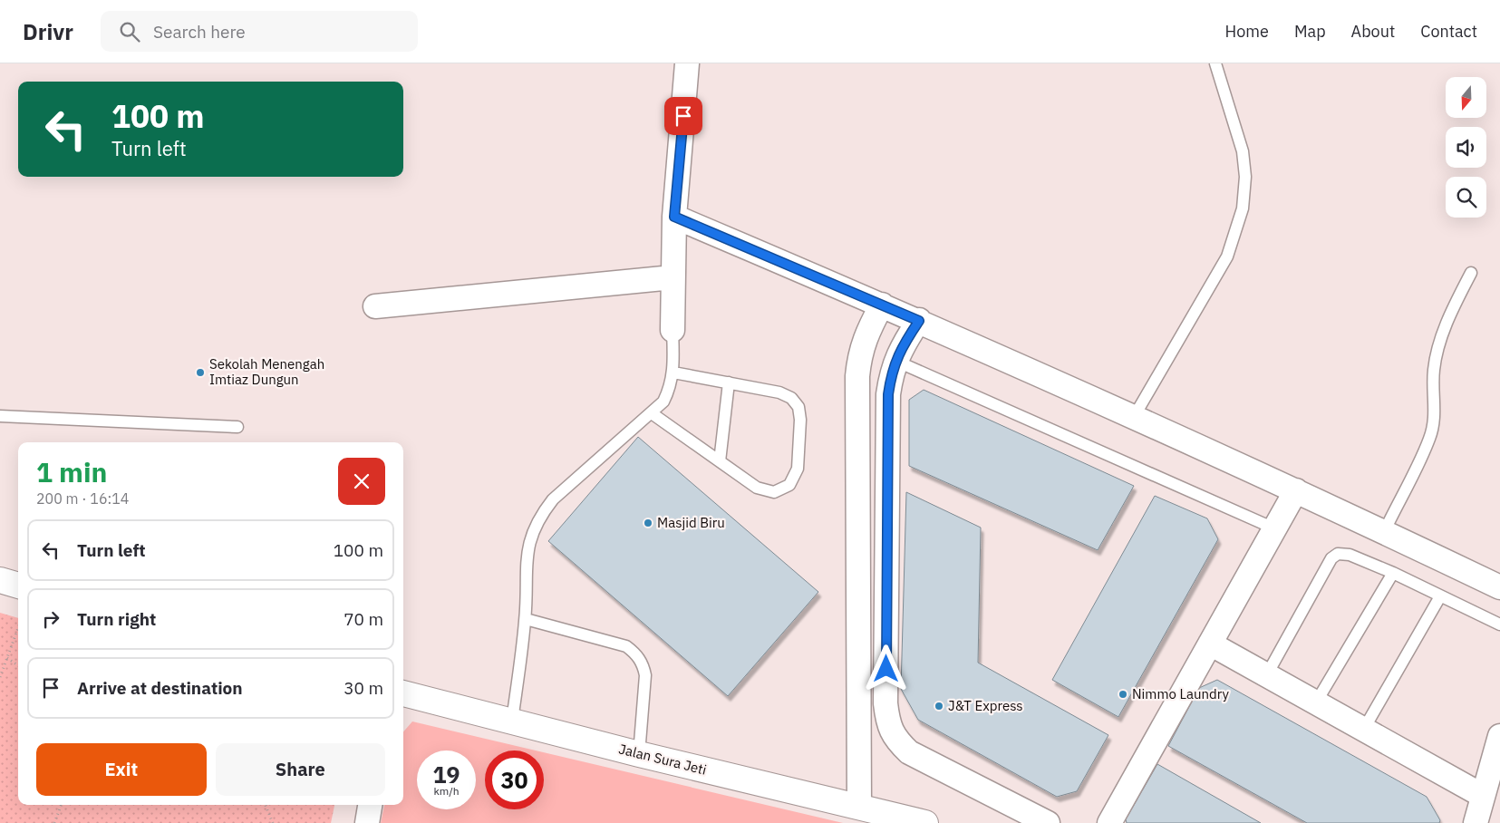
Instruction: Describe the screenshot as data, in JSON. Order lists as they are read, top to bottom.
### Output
{
  "streets": {
    "street": ["Jalan Sura Jeti"]
  },
  "places": [
    "Sekolah Menengah Imtiaz Dungun",
    "Masjid Biru",
    "Nimmo Laundry",
    "J&T Express"
  ],
  "north": "bottom",
  "page": {
    "header": "Drivr",
    "search": "Search here",
    "nav": [
      "Home",
      "Map",
      "About",
      "Contact"
    ],
    "turn": ["100 m", "Turn left"],
    "heading": ["1 min", "200 m · 16:14"],
    "list": [
      {
        "name": "Turn left",
        "value": "100 m"
      },
      {
        "name": "Turn right",
        "value": "70 m"
      },
      {
        "name": "Arrive at destination",
        "value": "30 m"
      }
    ],
    "buttons": ["Exit", "Share"],
    "speed": "19 km/h",
    "limit": "30"
  }
}
